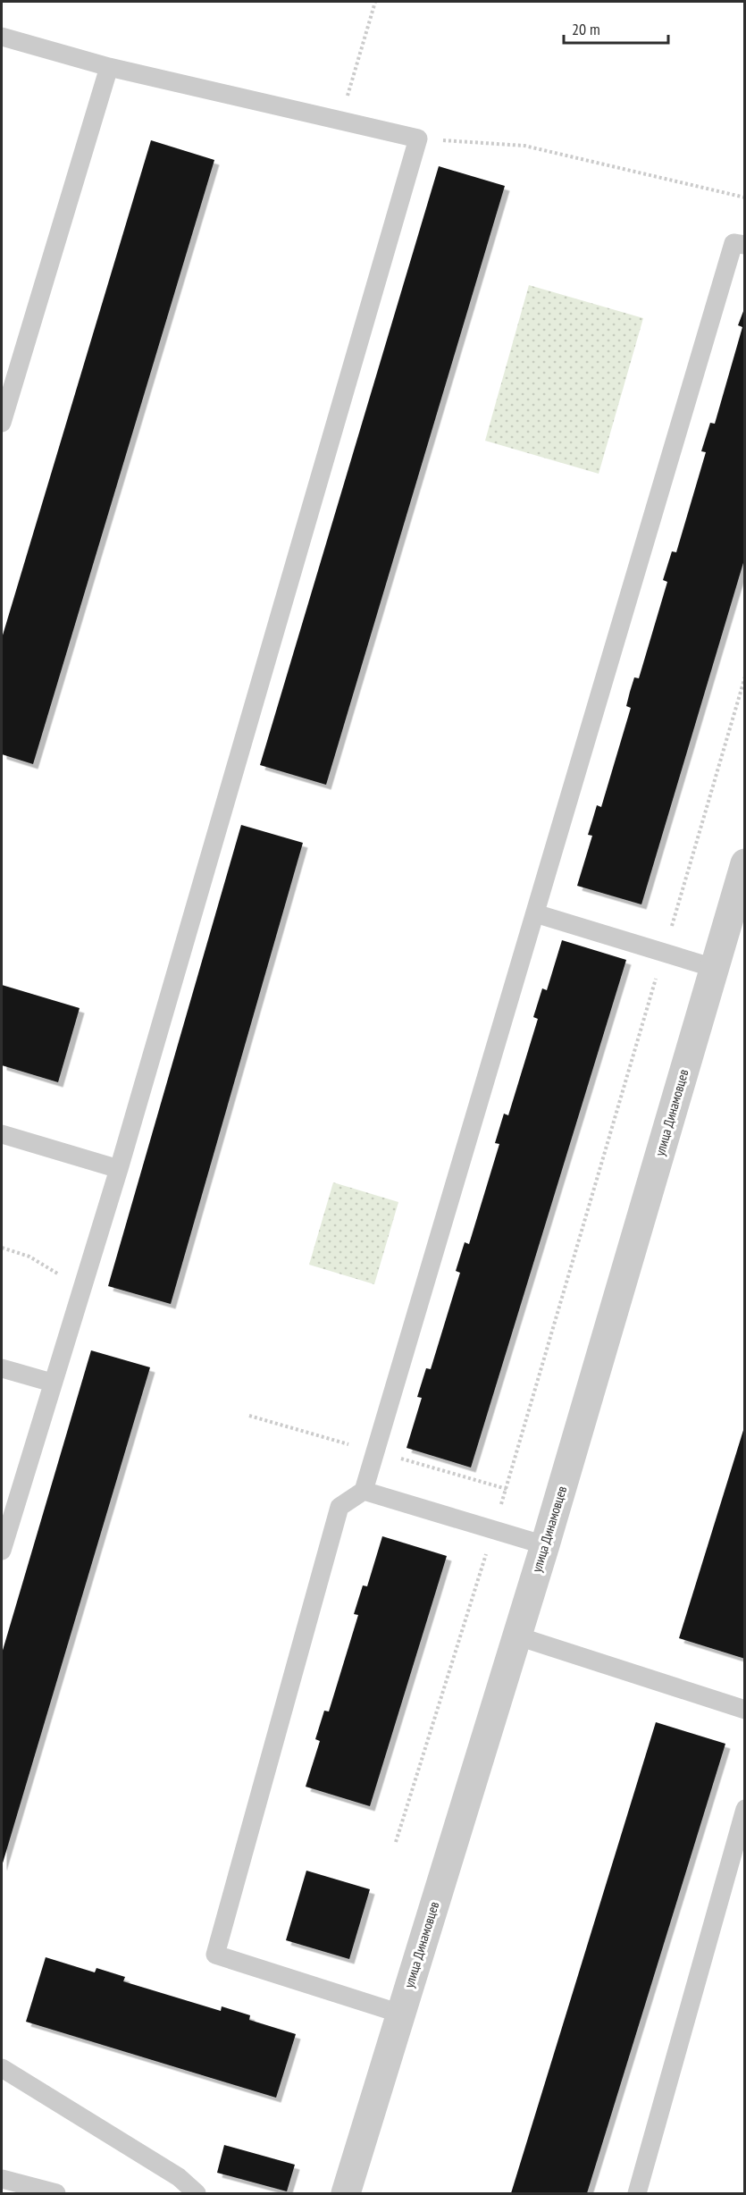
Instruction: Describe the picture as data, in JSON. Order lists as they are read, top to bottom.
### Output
{
  "streets": {
    "street": ["улица Динамовцев"]
  },
  "scale_bar": "20 m"
}
